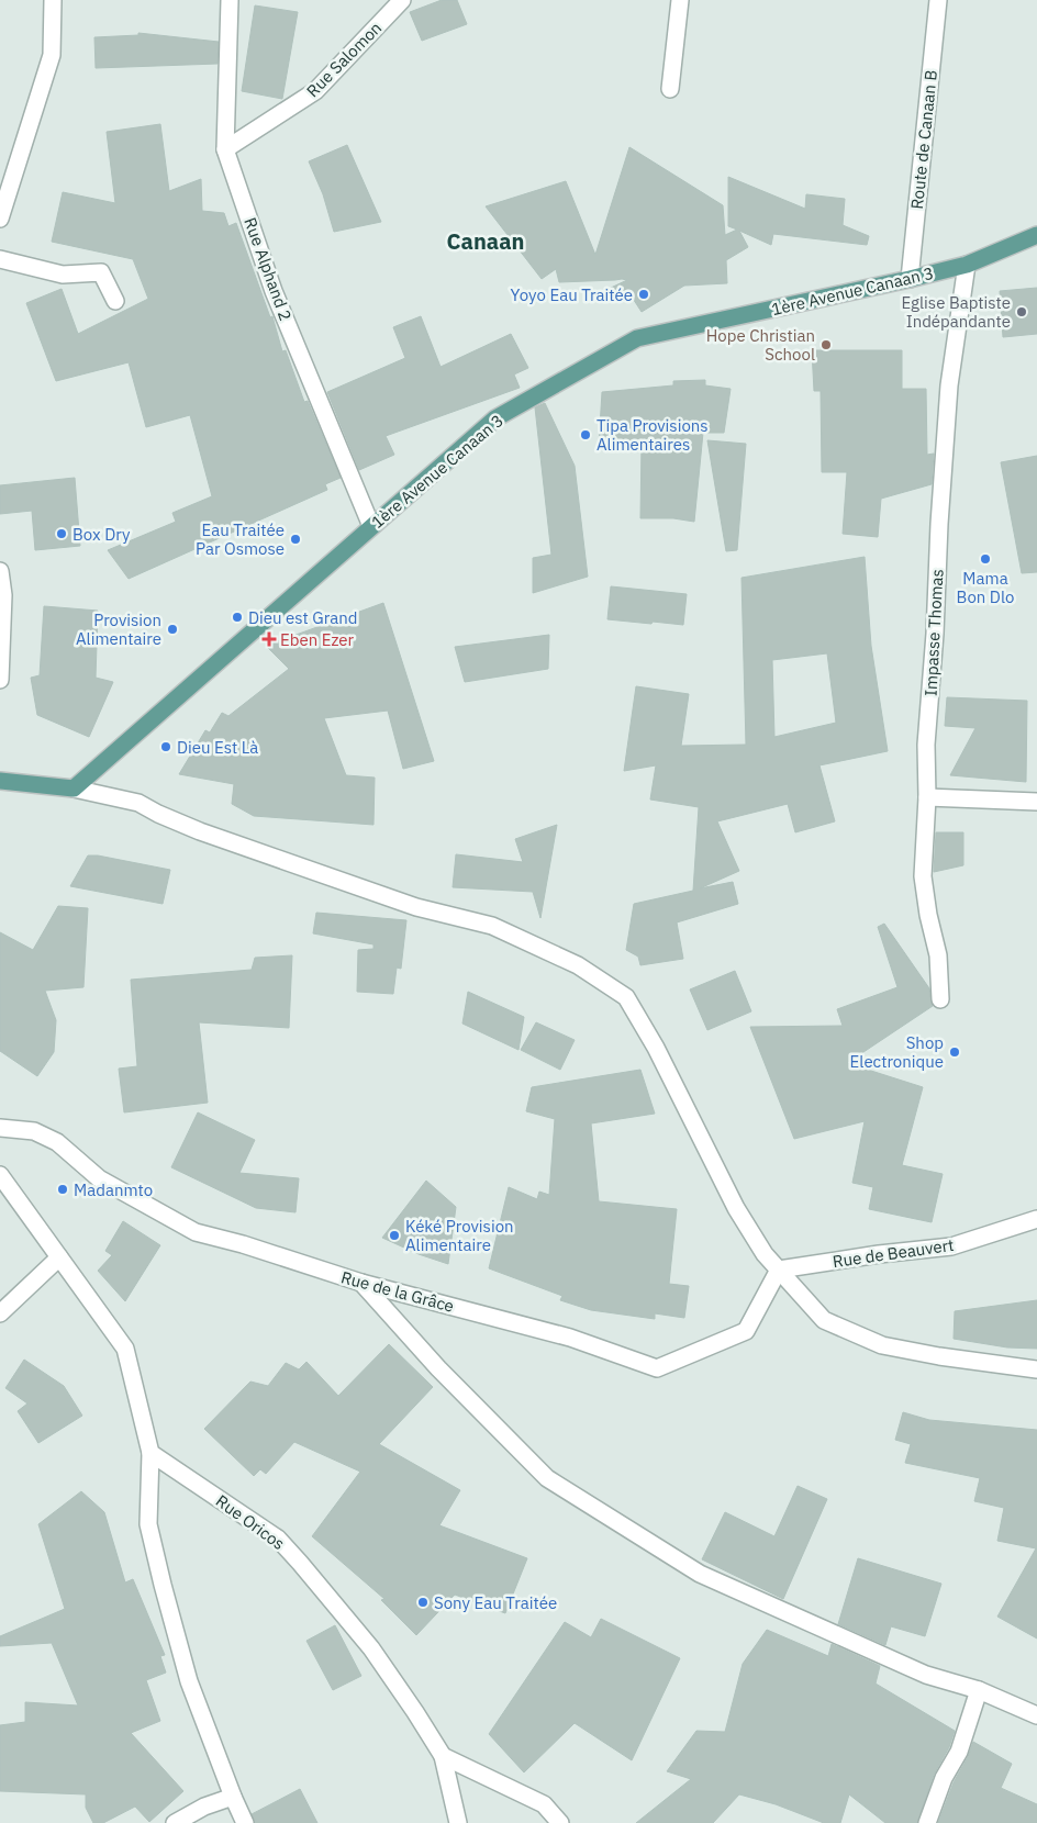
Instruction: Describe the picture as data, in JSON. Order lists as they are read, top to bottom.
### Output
{
  "streets": {
    "main road": ["1ère Avenue Canaan 3"],
    "street": [
      "Rue Salomon",
      "Route de Canaan B",
      "Rue Alphand 2",
      "Impasse Thomas",
      "Rue de Beauvert",
      "Rue de la Grâce",
      "Rue Oricos"
    ]
  },
  "crossings": [
    ["Rue Salomon", "Rue Alphand 2"],
    ["Route de Canaan B", "1ère Avenue Canaan 3"],
    ["Rue Alphand 2", "1ère Avenue Canaan 3"],
    ["1ère Avenue Canaan 3", "Impasse Thomas"],
    ["Rue de Beauvert", "Rue de la Grâce"]
  ],
  "districts": ["Canaan"],
  "places": {
    "other": [
      "Yoyo Eau Traitée",
      "Eglise Baptiste Indépandante",
      "Hope Christian School",
      "Tipa Provisions Alimentaires",
      "Box Dry",
      "Eau Traitée Par Osmose",
      "Mama Bon Dlo",
      "Dieu est Grand",
      "Provision Alimentaire",
      "Dieu Est Là",
      "Shop Electronique",
      "Madanmto",
      "Kéké Provision Alimentaire",
      "Sony Eau Traitée"
    ],
    "health": ["Eben Ezer"]
  }
}
